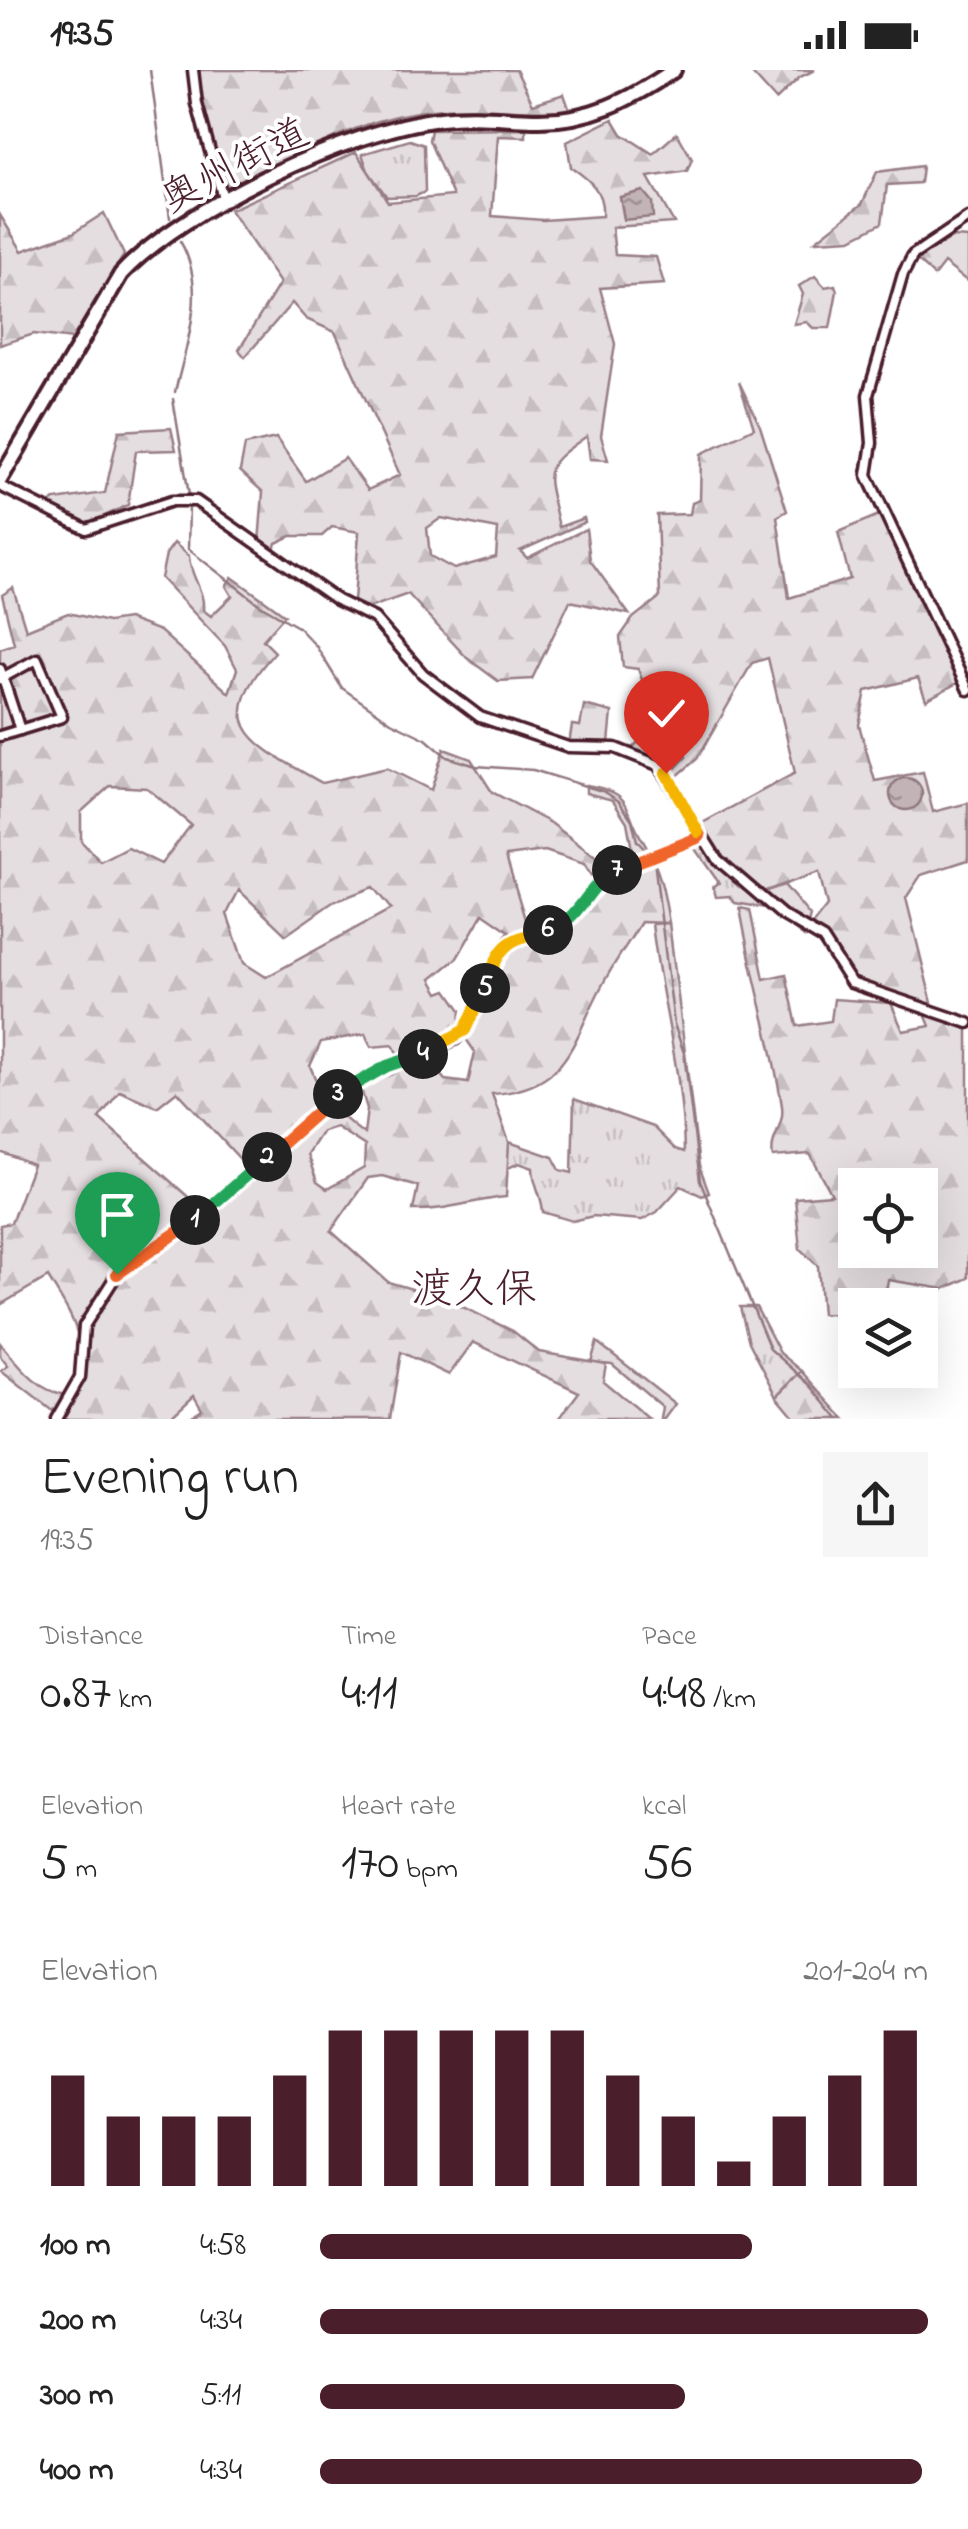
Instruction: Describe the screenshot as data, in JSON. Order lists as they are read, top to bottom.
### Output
{
  "streets": {
    "highway": ["奥州街道"]
  },
  "districts": ["渡久保"],
  "page": {
    "status": "19:35",
    "pins": [
      "7",
      "6",
      "5",
      "4",
      "3",
      "2",
      "1"
    ],
    "heading": ["Evening run", "19:35"],
    "stats": [
      ["Distance", "0.87 km"],
      ["Time", "4:11"],
      ["Pace", "4:48 /km"],
      ["Elevation", "5 m"],
      ["Heart rate", "170 bpm"],
      ["kcal", "56"]
    ],
    "chart": ["Elevation", "201–204 m"],
    "list": [
      {
        "name": "100 m",
        "note": "4:58"
      },
      {
        "name": "200 m",
        "note": "4:34"
      },
      {
        "name": "300 m",
        "note": "5:11"
      },
      {
        "name": "400 m",
        "note": "4:34"
      }
    ]
  }
}
